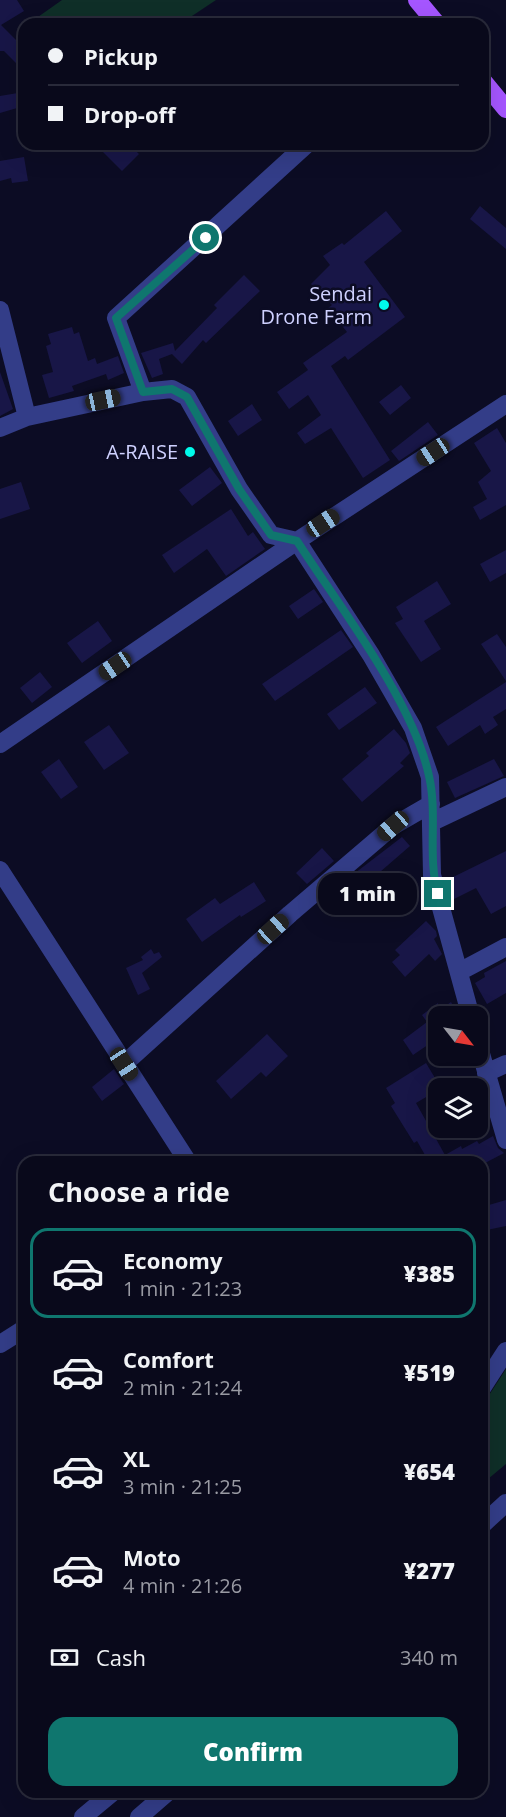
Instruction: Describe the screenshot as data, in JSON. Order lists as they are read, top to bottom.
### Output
{
  "places": ["Sendai Drone Farm", "A-RAISE"],
  "north": "bottom right",
  "page": {
    "banner": ["Pickup", "Drop-off"],
    "bubble": "1 min",
    "heading": "Choose a ride",
    "list": [
      {
        "name": "Economy",
        "note": "1 min · 21:23",
        "value": "¥385"
      },
      {
        "name": "Comfort",
        "note": "2 min · 21:24",
        "value": "¥519"
      },
      {
        "name": "XL",
        "note": "3 min · 21:25",
        "value": "¥654"
      },
      {
        "name": "Moto",
        "note": "4 min · 21:26",
        "value": "¥277"
      }
    ],
    "pay": ["Cash", "340 m"],
    "buttons": "Confirm"
  }
}
